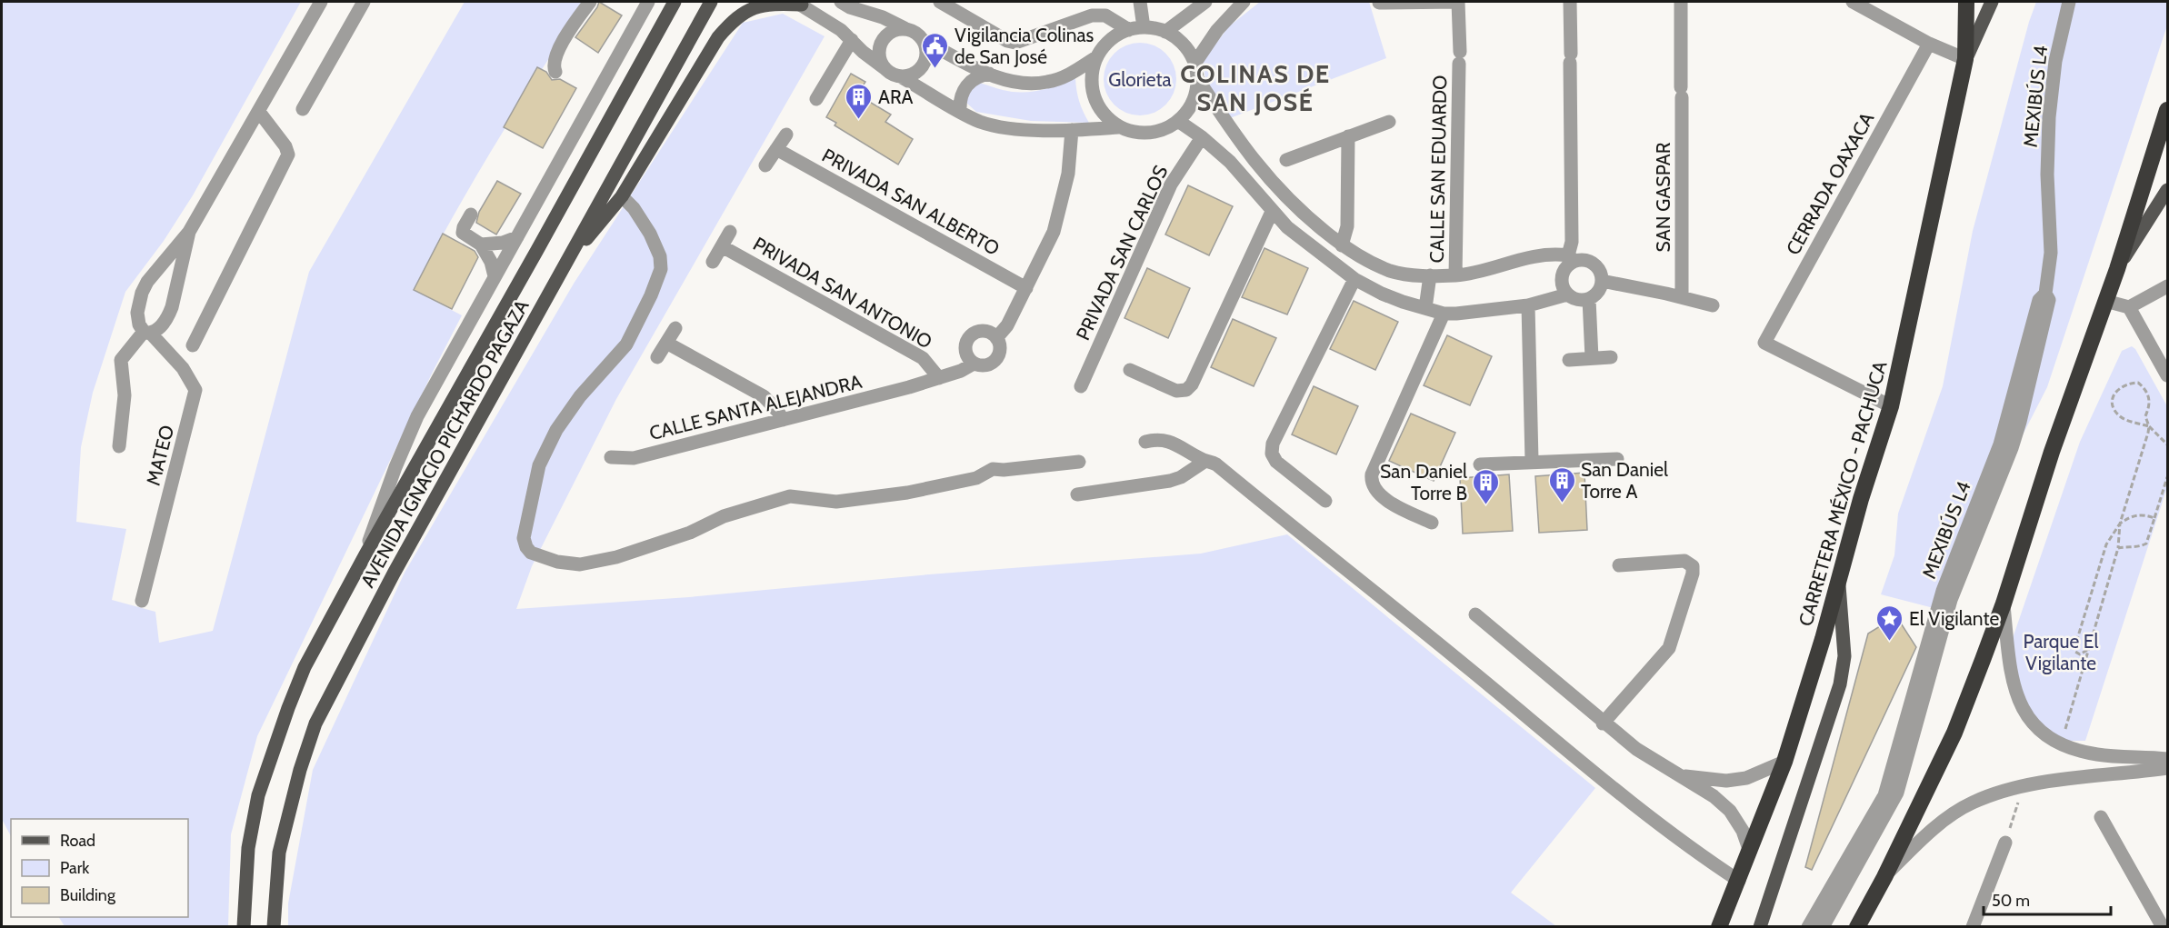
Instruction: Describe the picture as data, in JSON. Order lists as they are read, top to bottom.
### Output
{
  "streets": {
    "highway": ["CARRETERA MÉXICO - PACHUCA"],
    "main road": ["AVENIDA IGNACIO PICHARDO PAGAZA"],
    "street": [
      "MEXIBÚS L4",
      "CALLE SAN EDUARDO",
      "CERRADA OAXACA",
      "SAN GASPAR",
      "PRIVADA SAN ALBERTO",
      "PRIVADA SAN CARLOS",
      "PRIVADA SAN ANTONIO",
      "CALLE SANTA ALEJANDRA",
      "MATEO"
    ]
  },
  "crossings": [
    ["CERRADA OAXACA", "CARRETERA MÉXICO - PACHUCA"],
    ["PRIVADA SAN ANTONIO", "CALLE SANTA ALEJANDRA"]
  ],
  "districts": ["COLINAS DE SAN JOSÉ"],
  "parks": ["Glorieta", "Parque El Vigilante"],
  "places": {
    "public building": ["Vigilancia Colinas de San José"],
    "building": ["ARA", "San Daniel Torre A", "San Daniel Torre B"],
    "place": ["El Vigilante"]
  },
  "legend": ["Road", "Park", "Building"],
  "scale_bar": "50 m"
}
